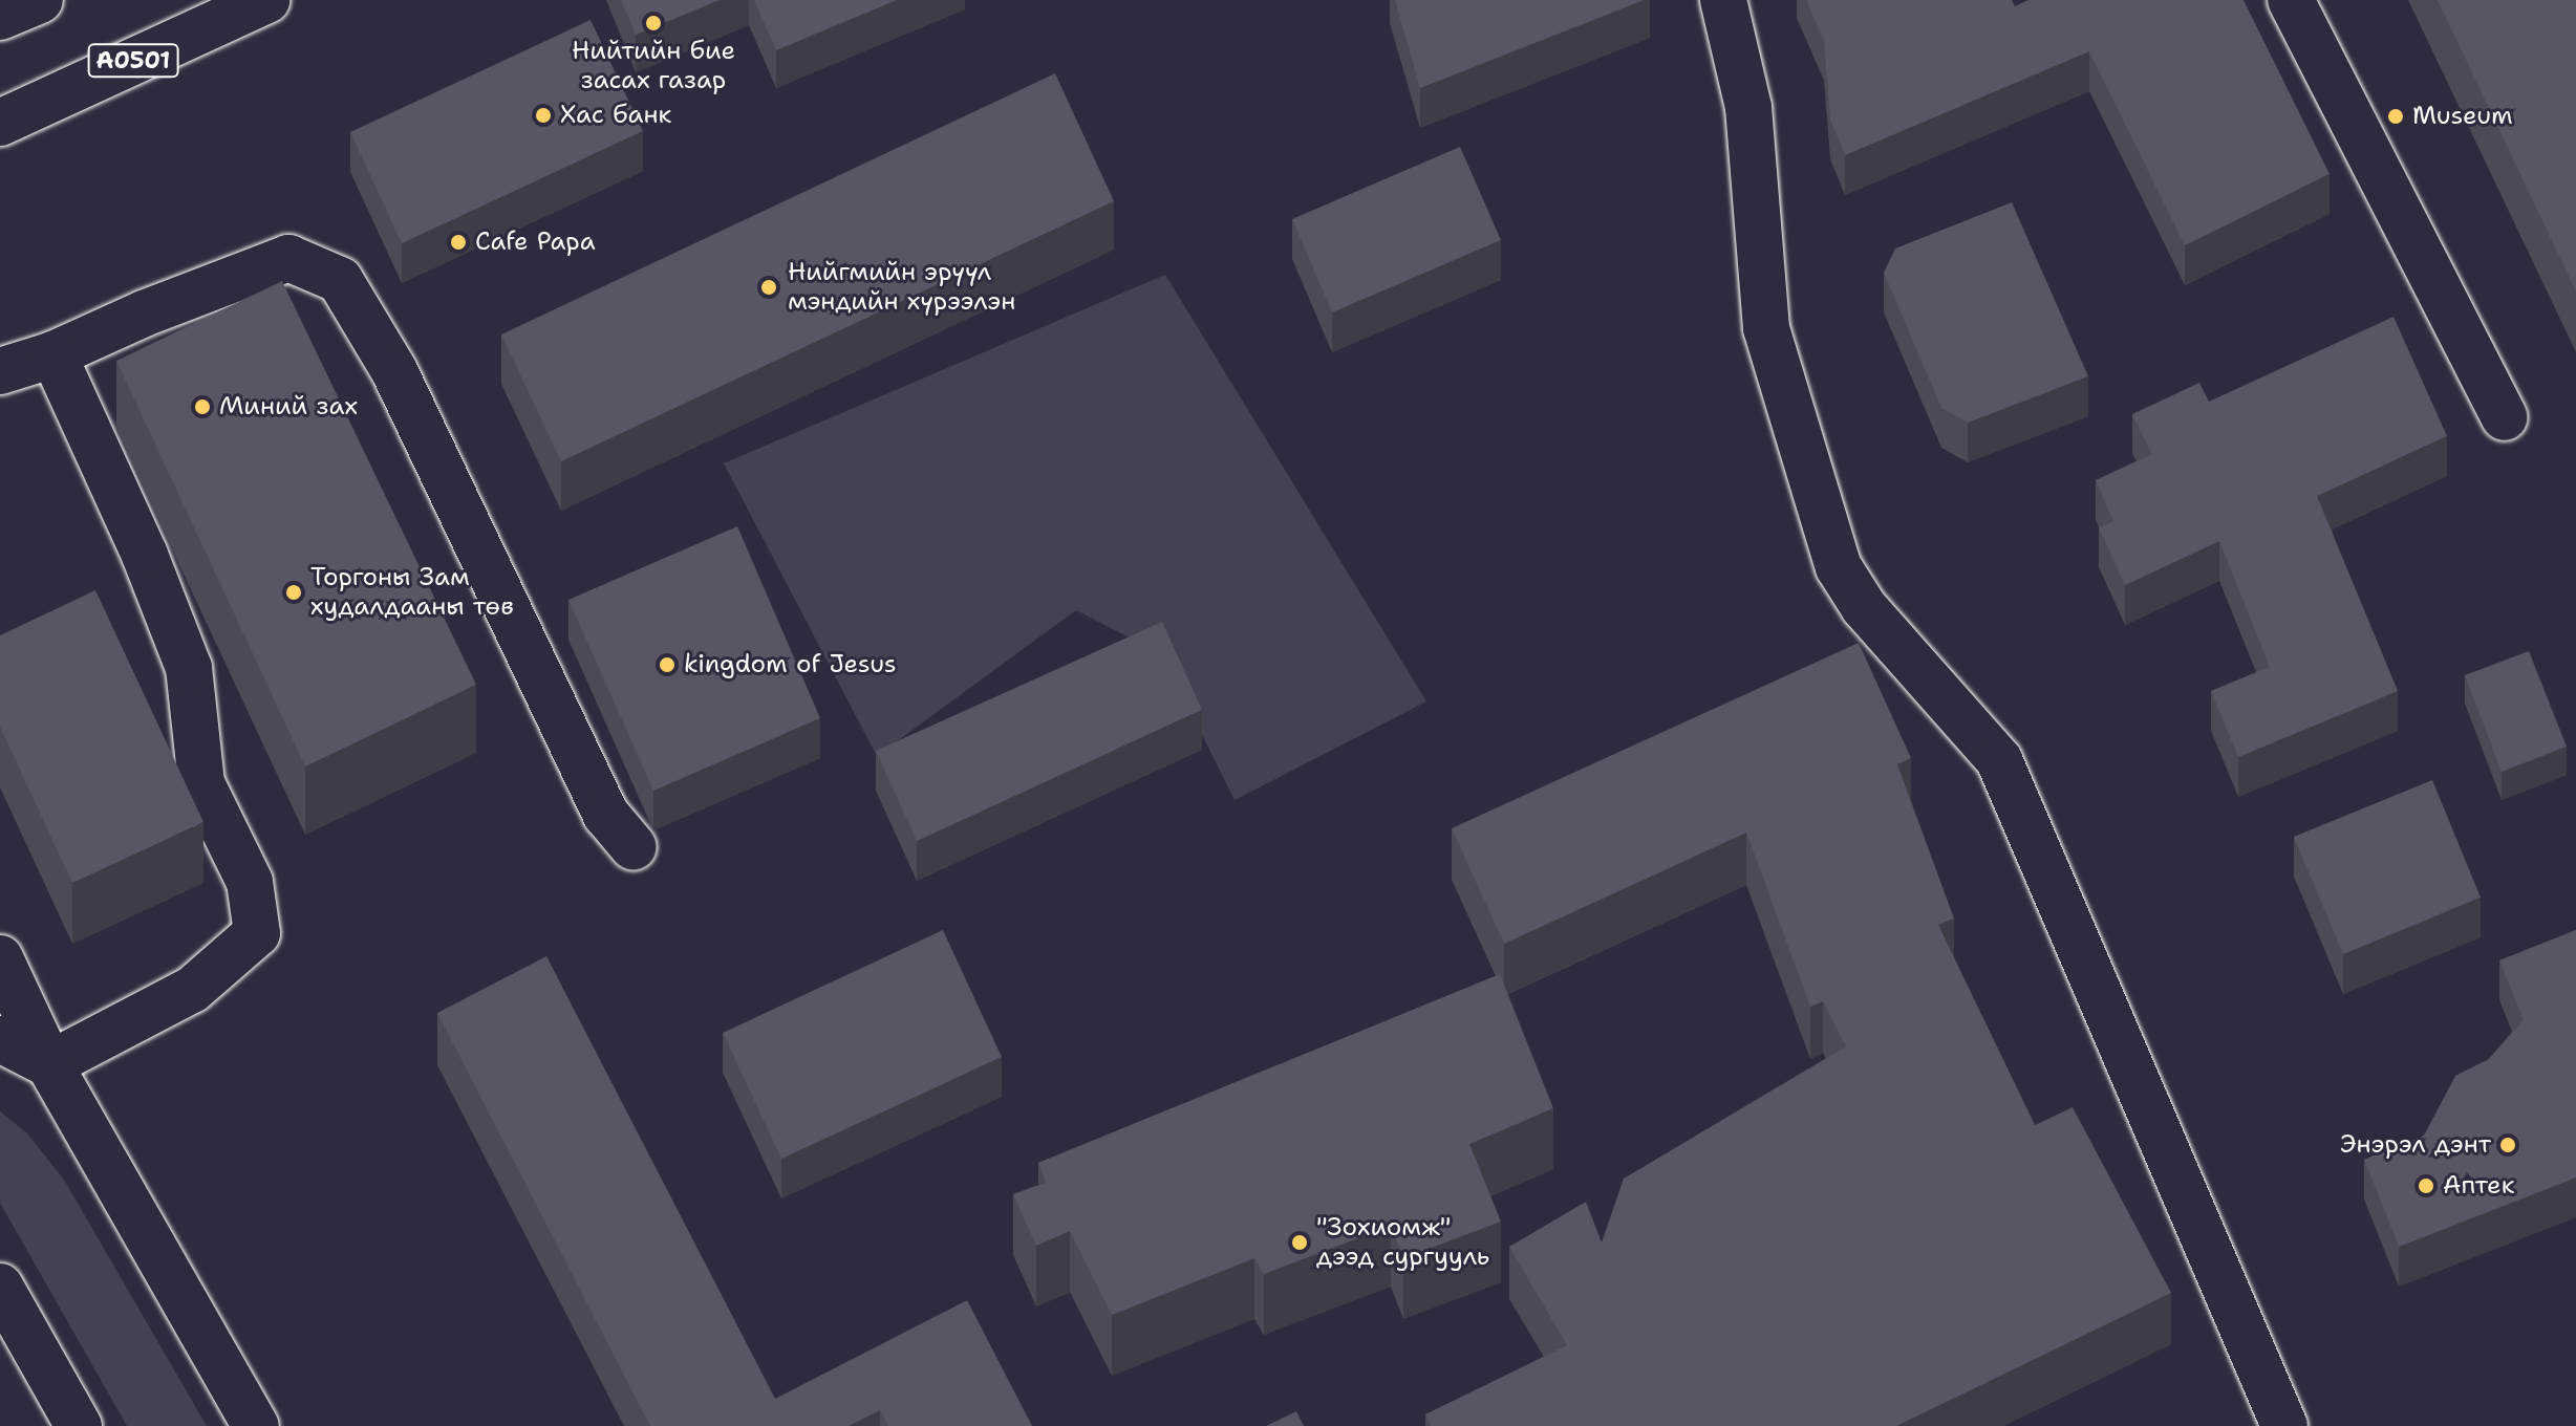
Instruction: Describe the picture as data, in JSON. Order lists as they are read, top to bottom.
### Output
{
  "streets": {
    "main road": ["A0501"]
  },
  "places": [
    "Нийтийн бие засах газар",
    "Хас банк",
    "Museum",
    "Cafe Papa",
    "Нийгмийн эрүүл мэндийн хүрээлэн",
    "Миний зах",
    "Торгоны Зам худалдааны төв",
    "kingdom of Jesus",
    "Энэрэл дэнт",
    "Аптек",
    "\"Зохиомж\" дээд сургууль"
  ]
}
